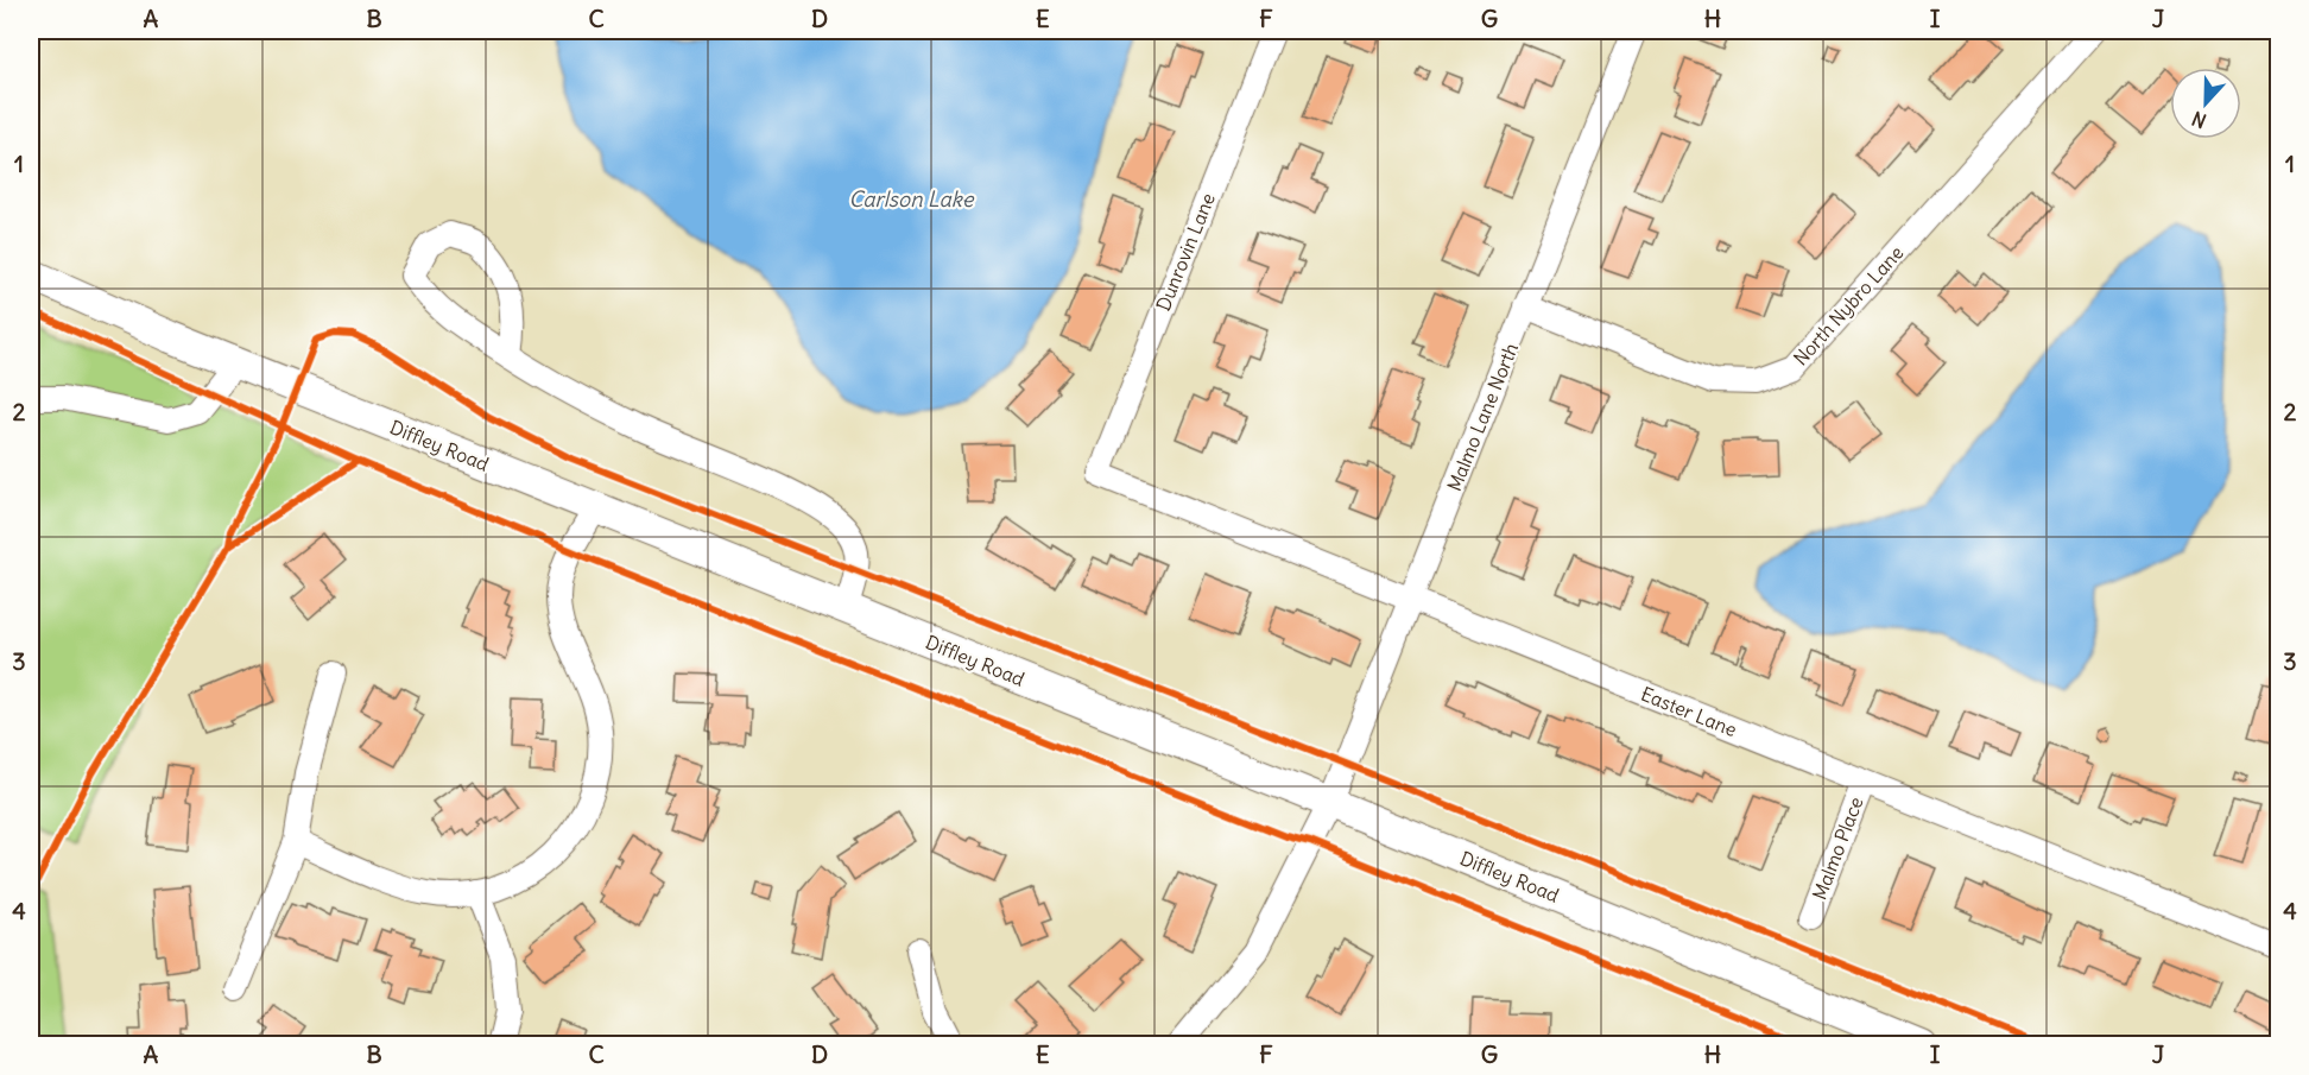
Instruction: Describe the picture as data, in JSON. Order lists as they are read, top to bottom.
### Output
{
  "streets": {
    "main road": ["Diffley Road"],
    "street": [
      "Dunrovin Lane",
      "North Nybro Lane",
      "Malmo Lane North",
      "Easter Lane",
      "Malmo Place"
    ]
  },
  "crossings": [
    ["Dunrovin Lane", "Easter Lane"],
    ["North Nybro Lane", "Malmo Lane North"],
    ["Malmo Lane North", "Diffley Road"],
    ["Malmo Lane North", "Easter Lane"],
    ["Easter Lane", "Malmo Place"]
  ],
  "water": ["Carlson Lake"],
  "north": "bottom",
  "grid": {
    "columns": [
      "A",
      "B",
      "C",
      "D",
      "E",
      "F",
      "G",
      "H",
      "I",
      "J"
    ],
    "rows": [
      "1",
      "2",
      "3",
      "4"
    ]
  }
}
